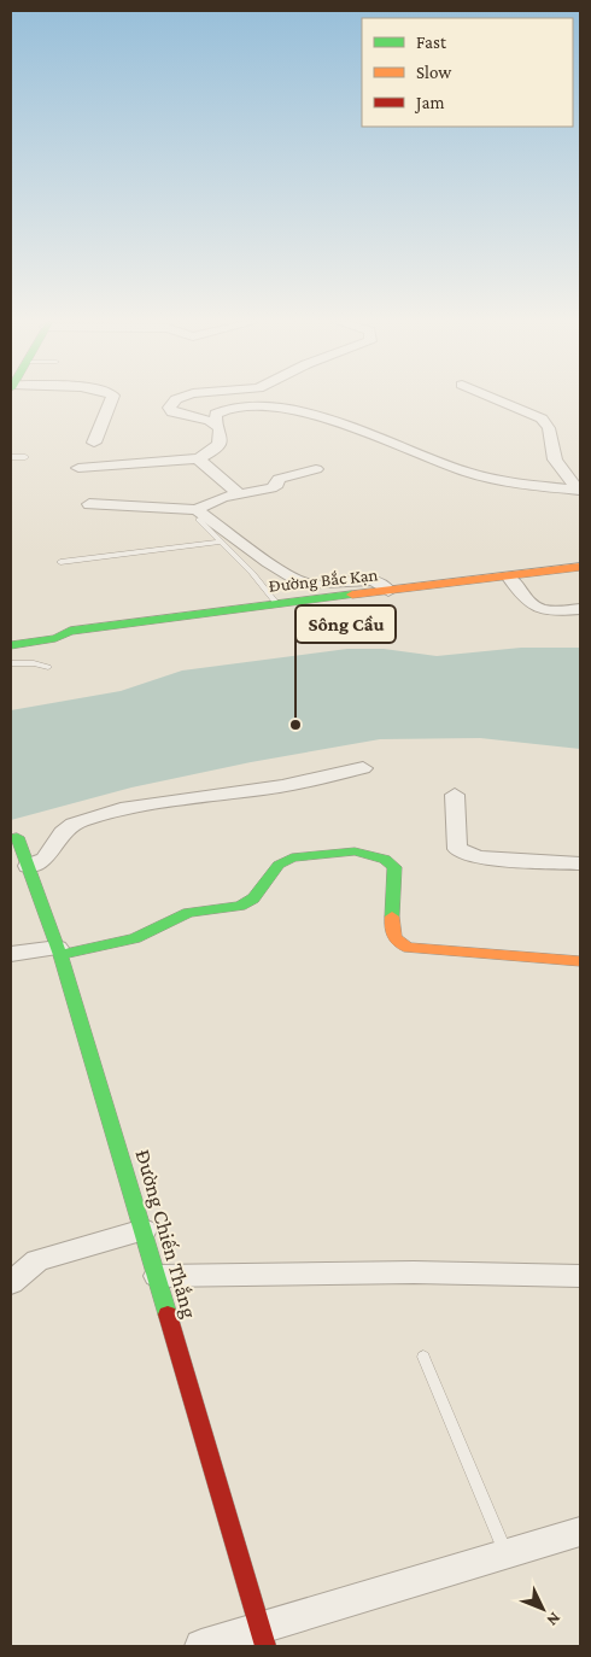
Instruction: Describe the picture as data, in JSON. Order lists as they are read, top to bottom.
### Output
{
  "streets": {
    "main road": ["Đường Bắc Kạn", "Đường Chiến Thắng"]
  },
  "places": ["Sông Cầu"],
  "legend": ["Fast", "Slow", "Jam"],
  "north": "bottom right"
}
